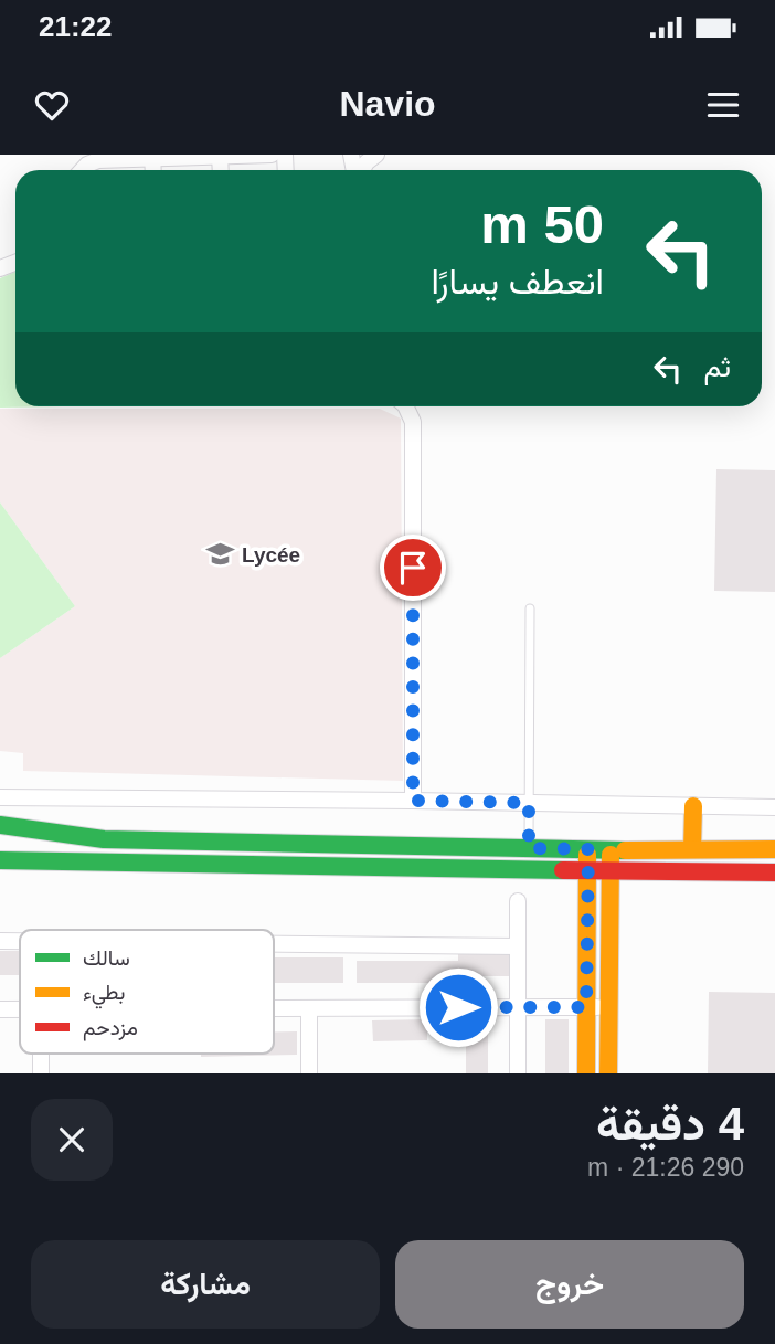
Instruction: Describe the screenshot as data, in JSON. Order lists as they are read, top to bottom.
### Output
{
  "places": {
    "school or university": ["Lycée"]
  },
  "legend": ["سالك", "بطيء", "مزدحم"],
  "page": {
    "status": "21:22",
    "header": "Navio",
    "turn": ["50 m", "انعطف يسارًا"],
    "then": "ثم",
    "heading": ["4 دقيقة", "290 m · 21:26"],
    "buttons": ["خروج", "مشاركة"]
  }
}
